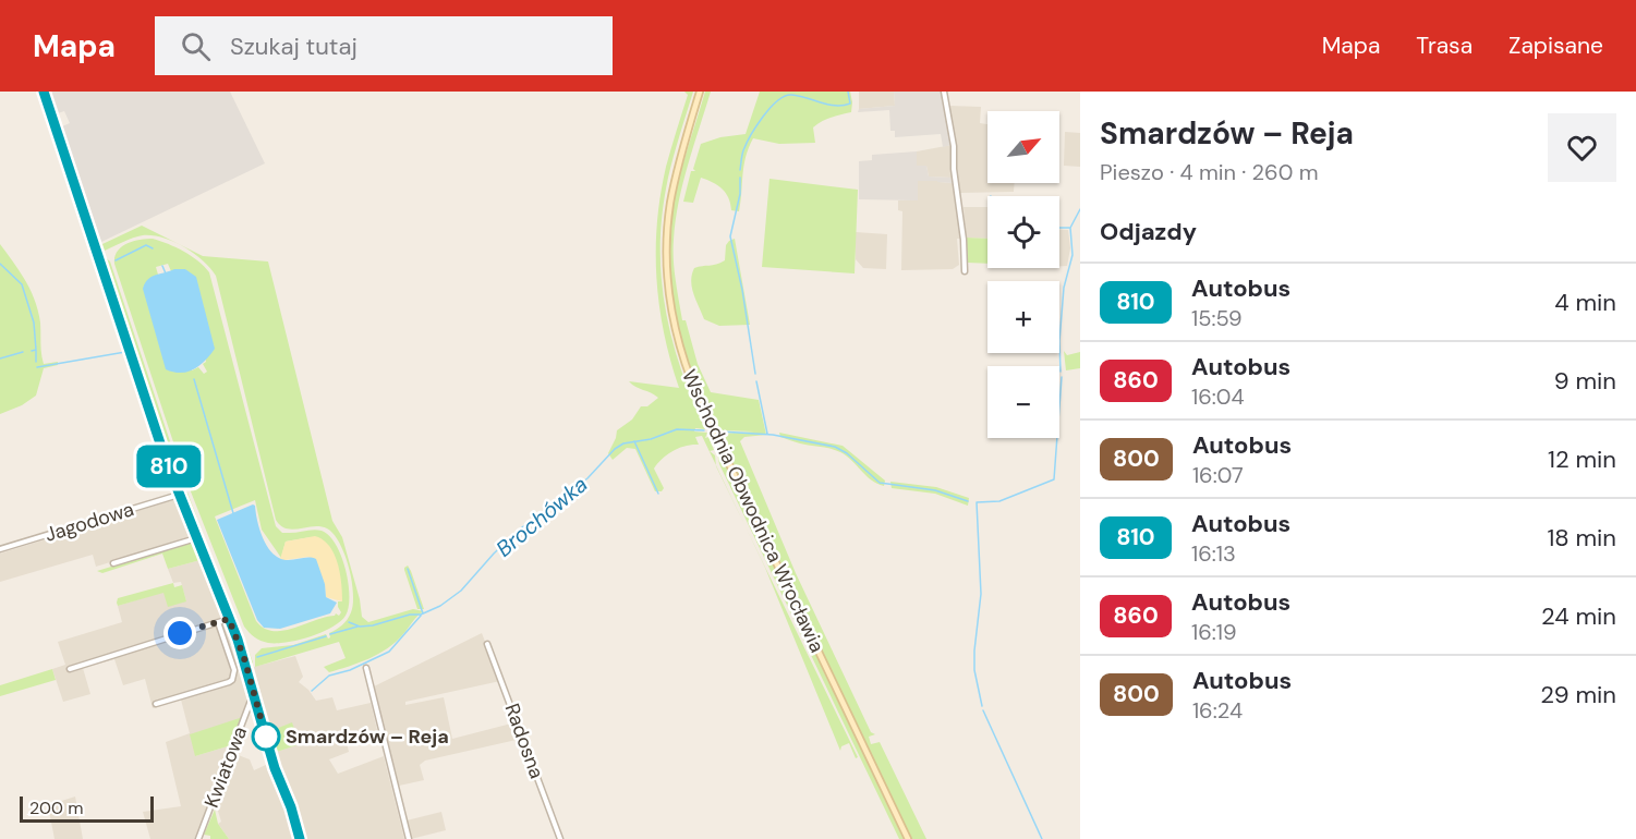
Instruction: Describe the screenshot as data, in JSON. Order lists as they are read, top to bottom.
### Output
{
  "streets": {
    "main road": ["Wschodnia Obwodnica Wrocławia"],
    "street": ["Jagodowa", "Radosna", "Kwiatowa"]
  },
  "water": ["Brochówka"],
  "places": ["Smardzów – Reja"],
  "lines": ["bus line 810"],
  "scale_bar": "200 m",
  "north": "top right",
  "page": {
    "header": "Mapa",
    "search": "Szukaj tutaj",
    "nav": ["Mapa", "Trasa", "Zapisane"],
    "on_map": "810",
    "heading": [
      ["Smardzów – Reja", "Pieszo · 4 min · 260 m"],
      "Odjazdy"
    ],
    "map_buttons": ["+", "−"],
    "list": [
      {
        "mark": "810",
        "name": "Autobus",
        "note": "15:59",
        "value": "4 min"
      },
      {
        "mark": "860",
        "name": "Autobus",
        "note": "16:04",
        "value": "9 min"
      },
      {
        "mark": "800",
        "name": "Autobus",
        "note": "16:07",
        "value": "12 min"
      },
      {
        "mark": "810",
        "name": "Autobus",
        "note": "16:13",
        "value": "18 min"
      },
      {
        "mark": "860",
        "name": "Autobus",
        "note": "16:19",
        "value": "24 min"
      },
      {
        "mark": "800",
        "name": "Autobus",
        "note": "16:24",
        "value": "29 min"
      }
    ],
    "scale": "200 m"
  }
}
